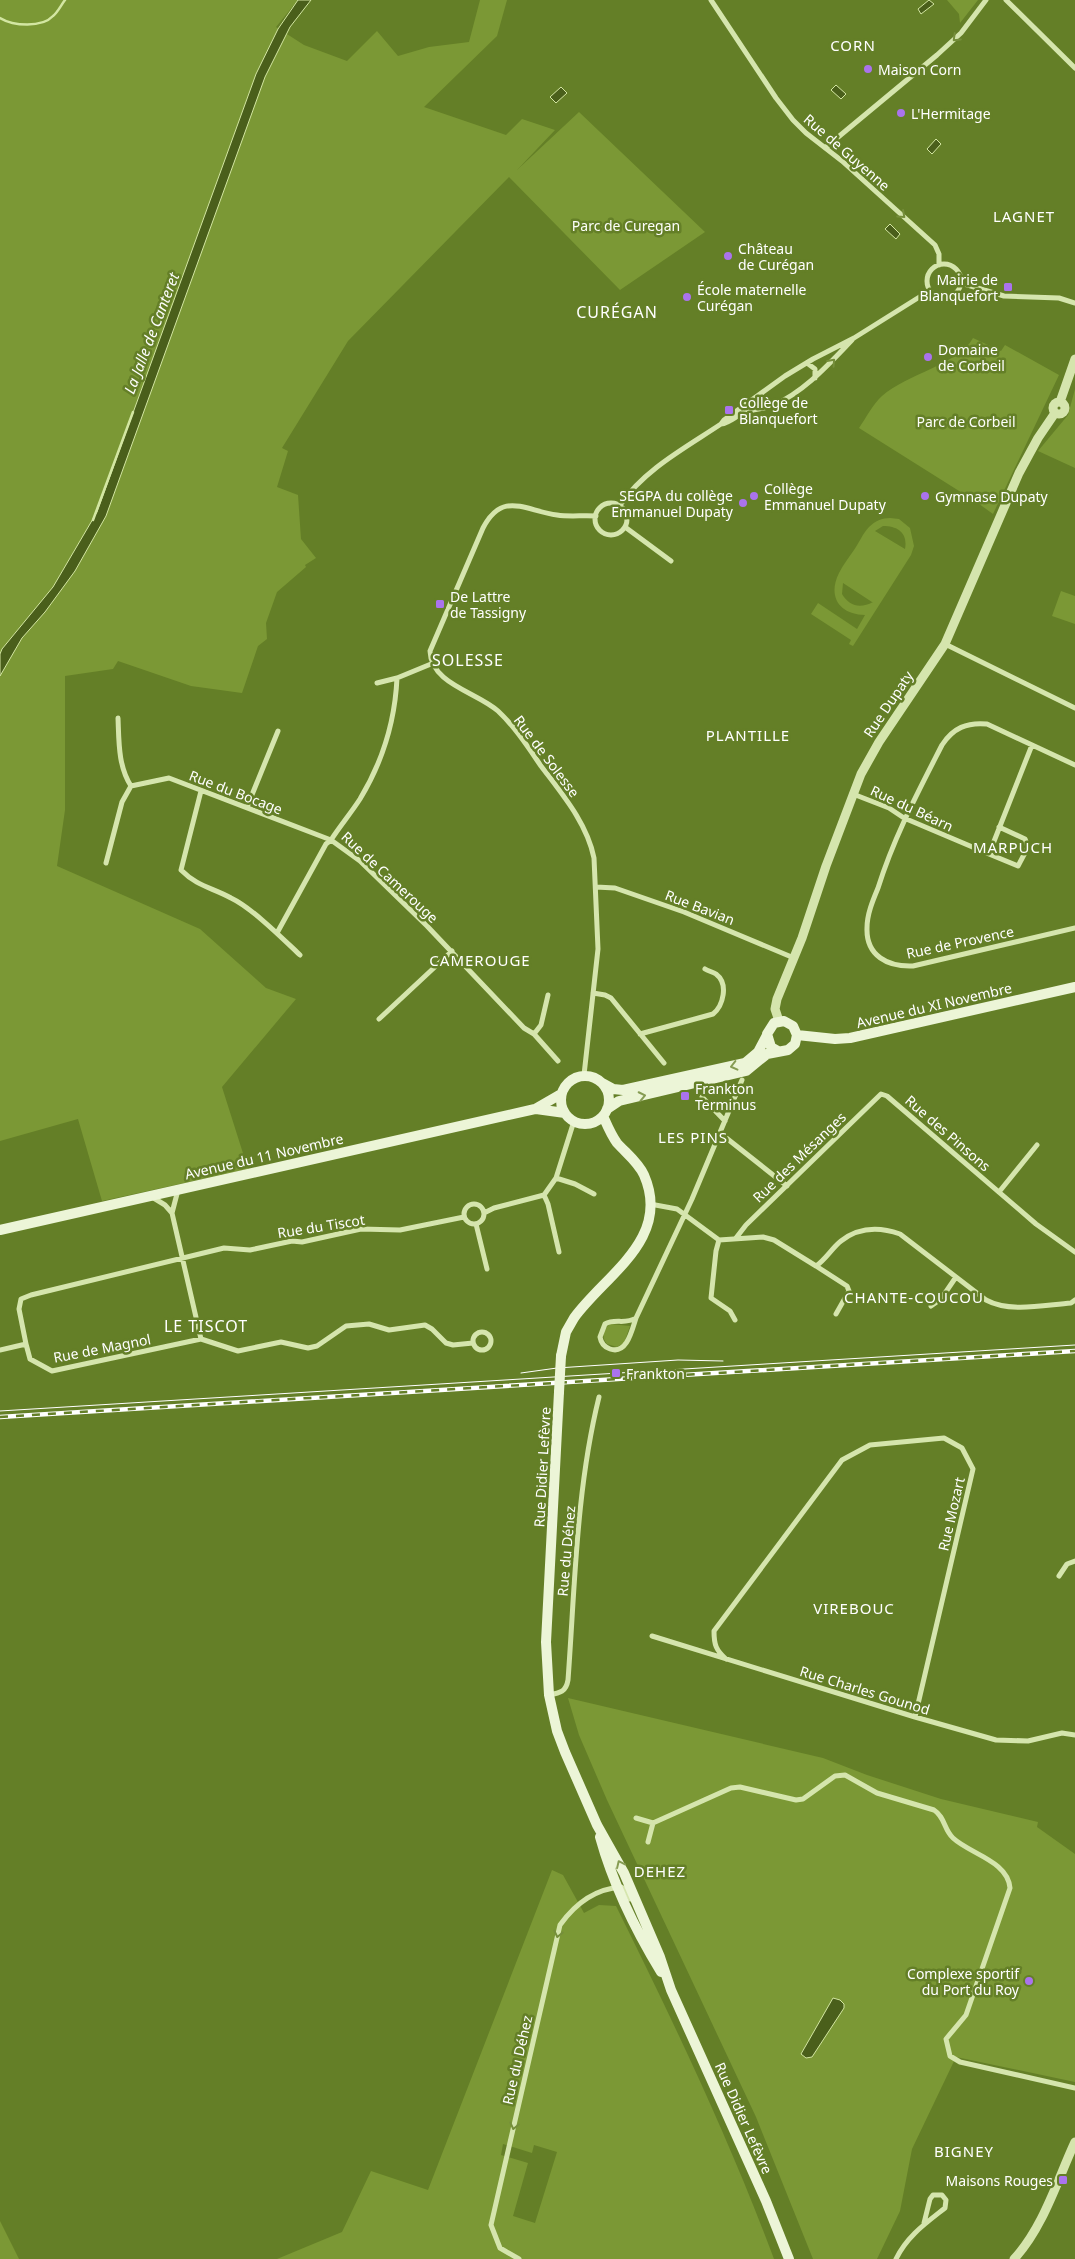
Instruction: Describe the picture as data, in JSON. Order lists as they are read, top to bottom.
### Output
{
  "streets": {
    "main road": ["Avenue du XI Novembre", "Avenue du 11 Novembre", "Rue Didier Lefèvre"],
    "street": [
      "Rue de Guyenne",
      "Rue Dupaty",
      "Rue de Solesse",
      "Rue du Bocage",
      "Rue du Béarn",
      "Rue de Camerouge",
      "Rue Bavian",
      "Rue de Provence",
      "Rue des Pinsons",
      "Rue des Mésanges",
      "Rue du Tiscot",
      "Rue de Magnol",
      "Rue Mozart",
      "Rue du Déhez",
      "Rue Charles Gounod"
    ]
  },
  "crossings": [
    ["Rue Dupaty", "Rue du Béarn"],
    ["Rue Dupaty", "Rue Bavian"],
    ["Rue Dupaty", "Avenue du XI Novembre"],
    ["Rue de Solesse", "Rue Bavian"],
    ["Rue de Solesse", "Avenue du 11 Novembre"],
    ["Rue de Solesse", "Rue Didier Lefèvre"],
    ["Rue du Bocage", "Rue de Camerouge"],
    ["Rue du Béarn", "Rue de Provence"],
    ["Rue des Pinsons", "Rue des Mésanges"],
    ["Avenue du 11 Novembre", "Rue Didier Lefèvre"],
    ["Rue du Tiscot", "Rue de Magnol"],
    ["Rue Didier Lefèvre", "Rue du Déhez"],
    ["Rue Mozart", "Rue Charles Gounod"]
  ],
  "one_way": ["Rue de Guyenne", "Rue du Déhez"],
  "districts": [
    "CORN",
    "LAGNET",
    "CURÉGAN",
    "SOLESSE",
    "PLANTILLE",
    "MARPUCH",
    "CAMEROUGE",
    "LES PINS",
    "CHANTE-COUCOU",
    "LE TISCOT",
    "VIREBOUC",
    "DEHEZ",
    "BIGNEY"
  ],
  "water": ["La Jalle de Canteret"],
  "parks": ["Parc de Curegan", "Parc de Corbeil"],
  "places": {
    "other": [
      "Maison Corn",
      "L'Hermitage",
      "Château de Curégan",
      "École maternelle Curégan",
      "Domaine de Corbeil",
      "Collège Emmanuel Dupaty",
      "Gymnase Dupaty",
      "SEGPA du collège Emmanuel Dupaty",
      "Complexe sportif du Port du Roy"
    ],
    "transit": [
      "Mairie de Blanquefort",
      "Collège de Blanquefort",
      "De Lattre de Tassigny",
      "Frankton Terminus",
      "Frankton",
      "Maisons Rouges"
    ]
  }
}
